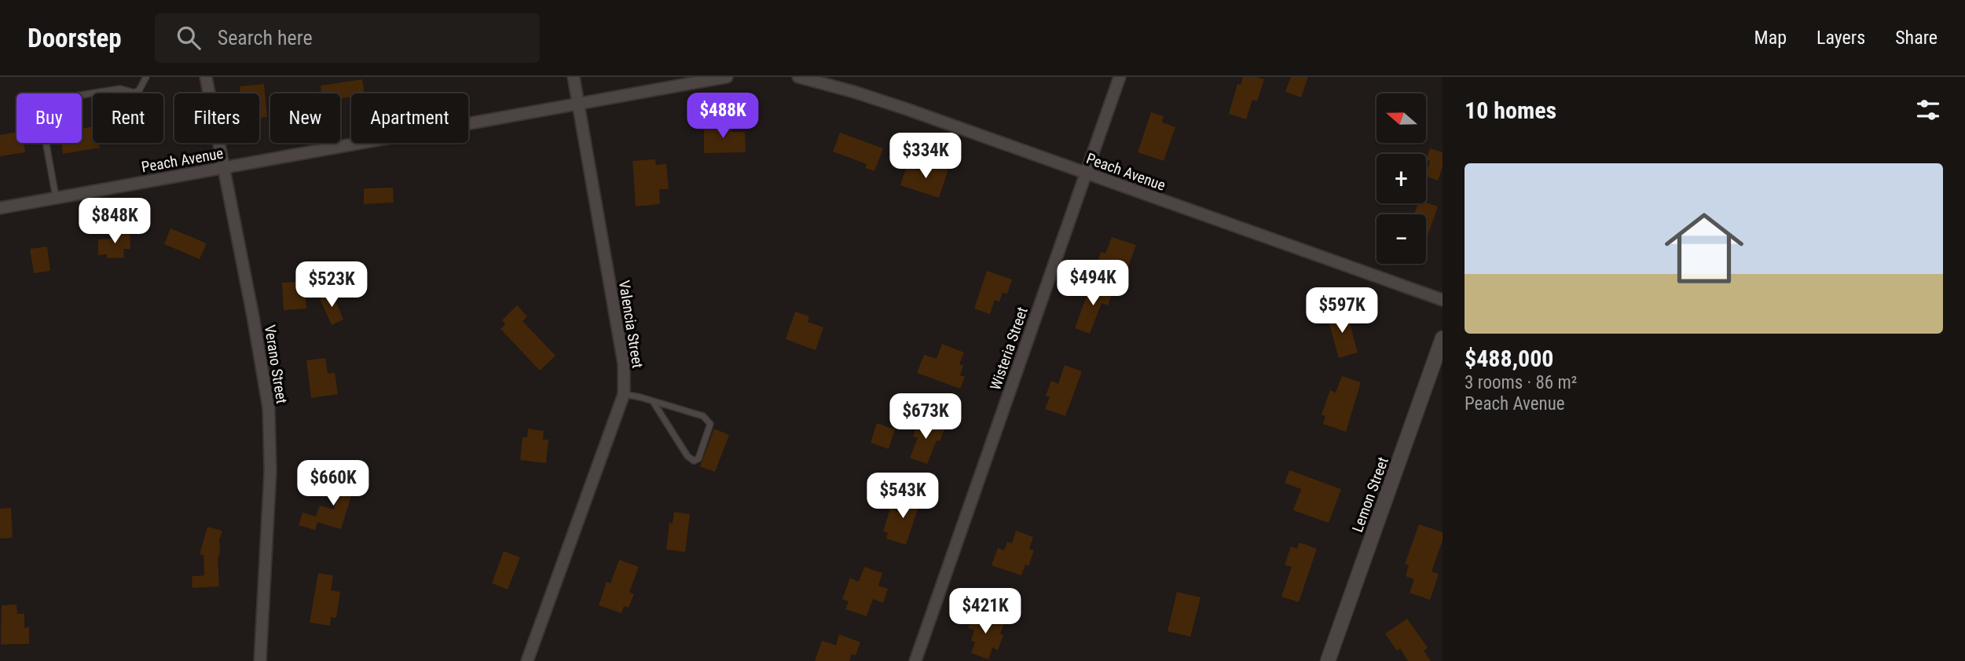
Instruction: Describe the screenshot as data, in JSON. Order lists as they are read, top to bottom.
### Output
{
  "streets": {
    "street": [
      "Peach Avenue",
      "Valencia Street",
      "Wisteria Street",
      "Verano Street",
      "Lemon Street"
    ]
  },
  "crossings": [
    ["Peach Avenue", "Valencia Street"],
    ["Peach Avenue", "Wisteria Street"],
    ["Peach Avenue", "Verano Street"]
  ],
  "north": "left",
  "page": {
    "header": "Doorstep",
    "search": "Search here",
    "nav": ["Map", "Layers", "Share"],
    "heading": "10 homes",
    "price": [
      "$488K",
      "$334K",
      "$848K",
      "$494K",
      "$523K",
      "$597K",
      "$673K",
      "$660K",
      "$543K",
      "$421K"
    ],
    "map_buttons": ["+", "−"],
    "chip": [
      "Buy",
      "Rent",
      "Filters",
      "New",
      "Apartment"
    ],
    "list": [
      {
        "name": "$488,000",
        "note": "3 rooms · 86 m² · Peach Avenue"
      }
    ]
  }
}
